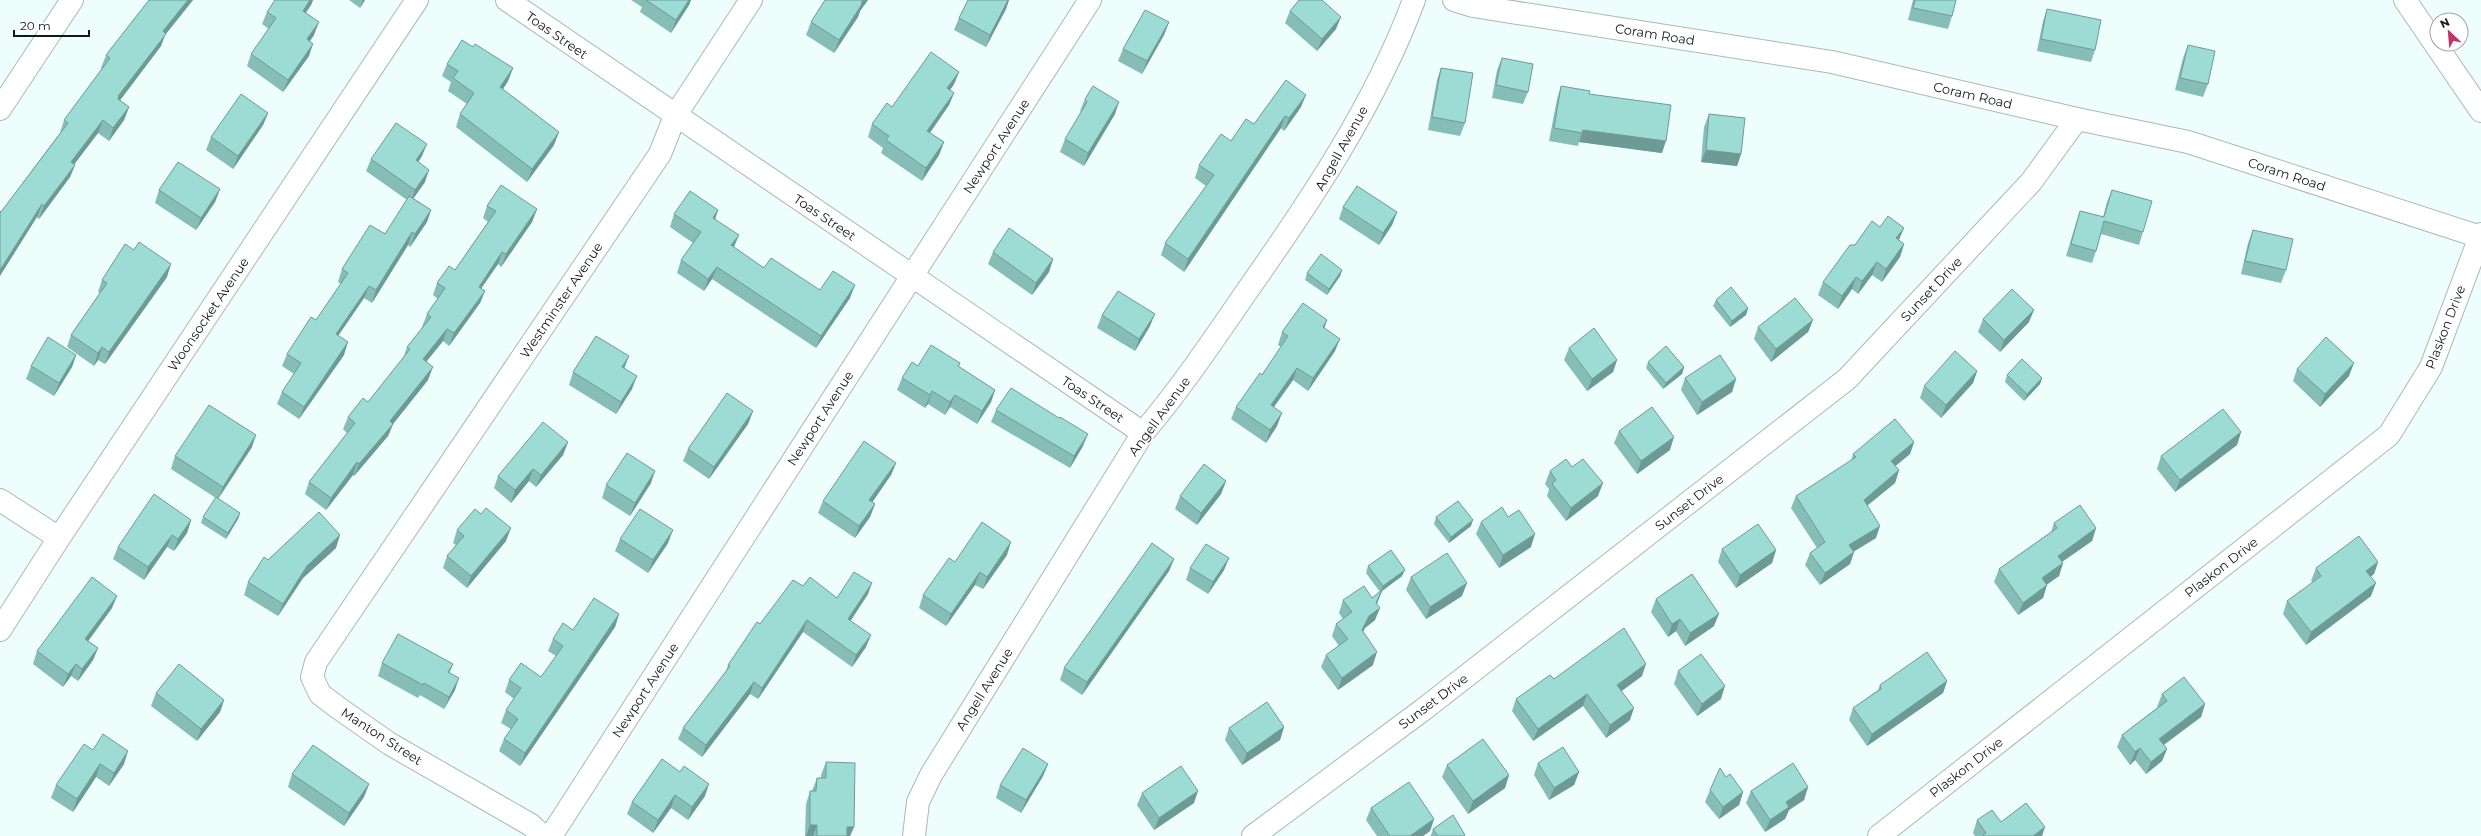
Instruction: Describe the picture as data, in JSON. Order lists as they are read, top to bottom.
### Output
{
  "streets": {
    "street": [
      "Coram Road",
      "Toas Street",
      "Newport Avenue",
      "Angell Avenue",
      "Sunset Drive",
      "Westminster Avenue",
      "Woonsocket Avenue",
      "Plaskon Drive",
      "Manton Street"
    ]
  },
  "crossings": [
    ["Coram Road", "Sunset Drive"],
    ["Coram Road", "Plaskon Drive"],
    ["Toas Street", "Newport Avenue"],
    ["Toas Street", "Angell Avenue"],
    ["Toas Street", "Westminster Avenue"],
    ["Westminster Avenue", "Manton Street"]
  ],
  "scale_bar": "20 m",
  "north": "top left"
}
